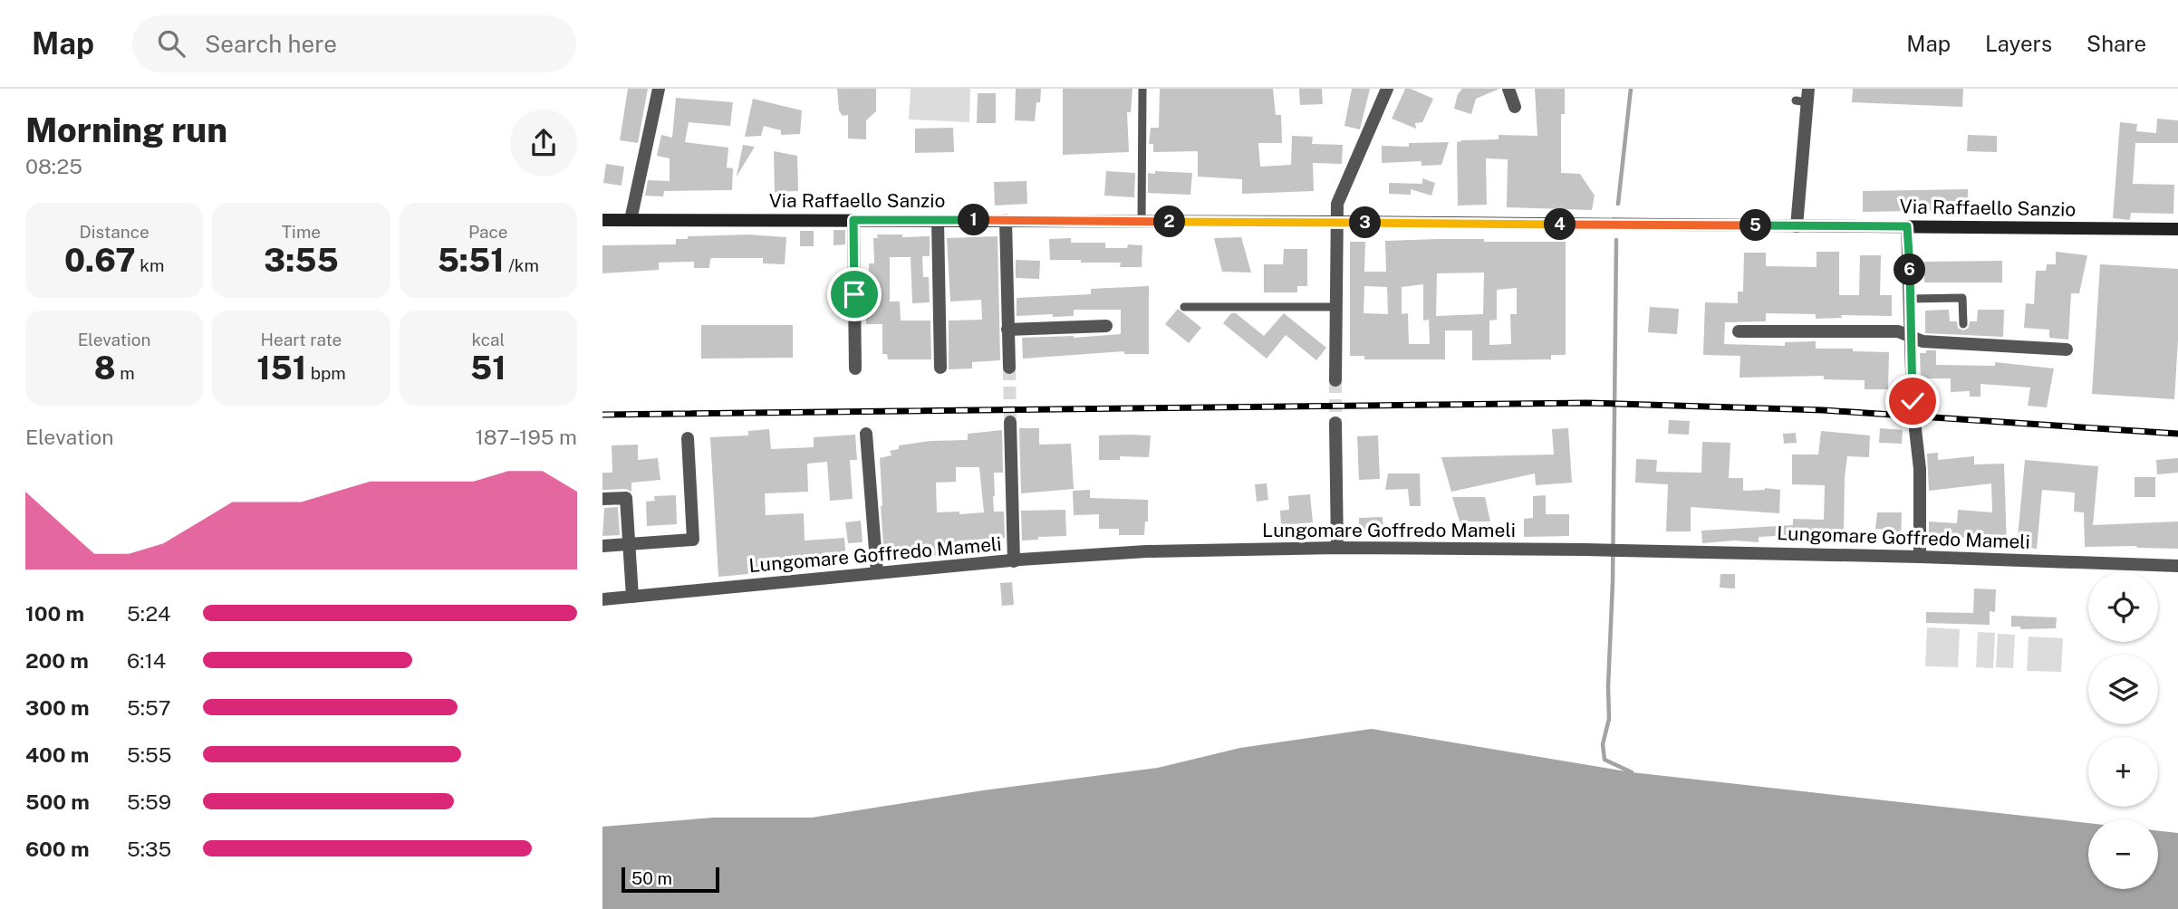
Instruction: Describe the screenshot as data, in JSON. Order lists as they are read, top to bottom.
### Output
{
  "streets": {
    "main road": ["Via Raffaello Sanzio"],
    "street": ["Lungomare Goffredo Mameli"]
  },
  "scale_bar": "50 m",
  "page": {
    "header": "Map",
    "search": "Search here",
    "nav": ["Map", "Layers", "Share"],
    "heading": ["Morning run", "08:25"],
    "stats": [
      ["Distance", "0.67 km"],
      ["Time", "3:55"],
      ["Pace", "5:51 /km"],
      ["Elevation", "8 m"],
      ["Heart rate", "151 bpm"],
      ["kcal", "51"]
    ],
    "pins": [
      "1",
      "2",
      "3",
      "4",
      "5",
      "6"
    ],
    "chart": ["Elevation", "187–195 m"],
    "map_buttons": ["+", "−"],
    "list": [
      {
        "name": "100 m",
        "note": "5:24"
      },
      {
        "name": "200 m",
        "note": "6:14"
      },
      {
        "name": "300 m",
        "note": "5:57"
      },
      {
        "name": "400 m",
        "note": "5:55"
      },
      {
        "name": "500 m",
        "note": "5:59"
      },
      {
        "name": "600 m",
        "note": "5:35"
      }
    ],
    "scale": "50 m"
  }
}
